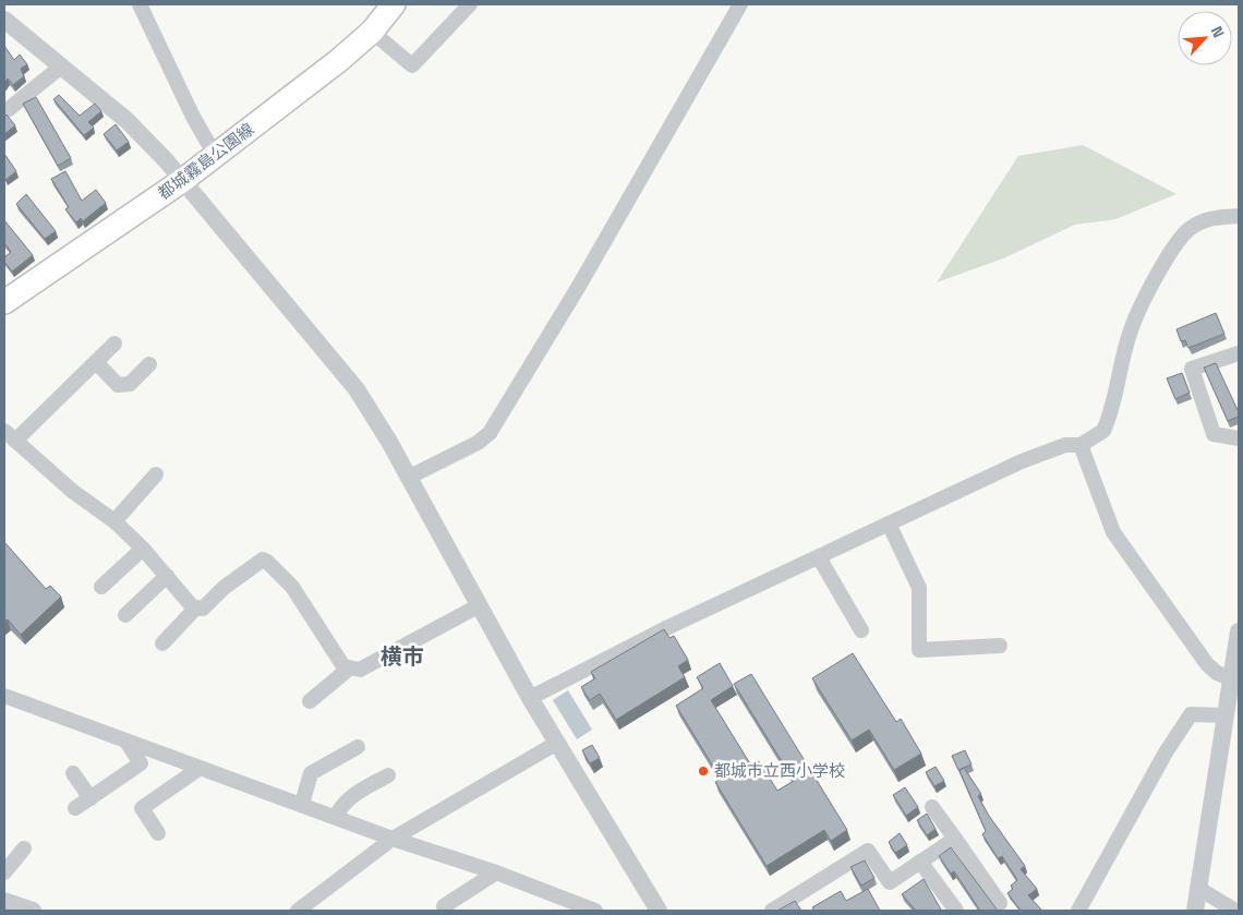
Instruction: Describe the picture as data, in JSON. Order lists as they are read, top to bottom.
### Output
{
  "streets": {
    "main road": ["都城霧島公園線"]
  },
  "districts": ["横市"],
  "places": ["都城市立西小学校"],
  "north": "top right"
}
